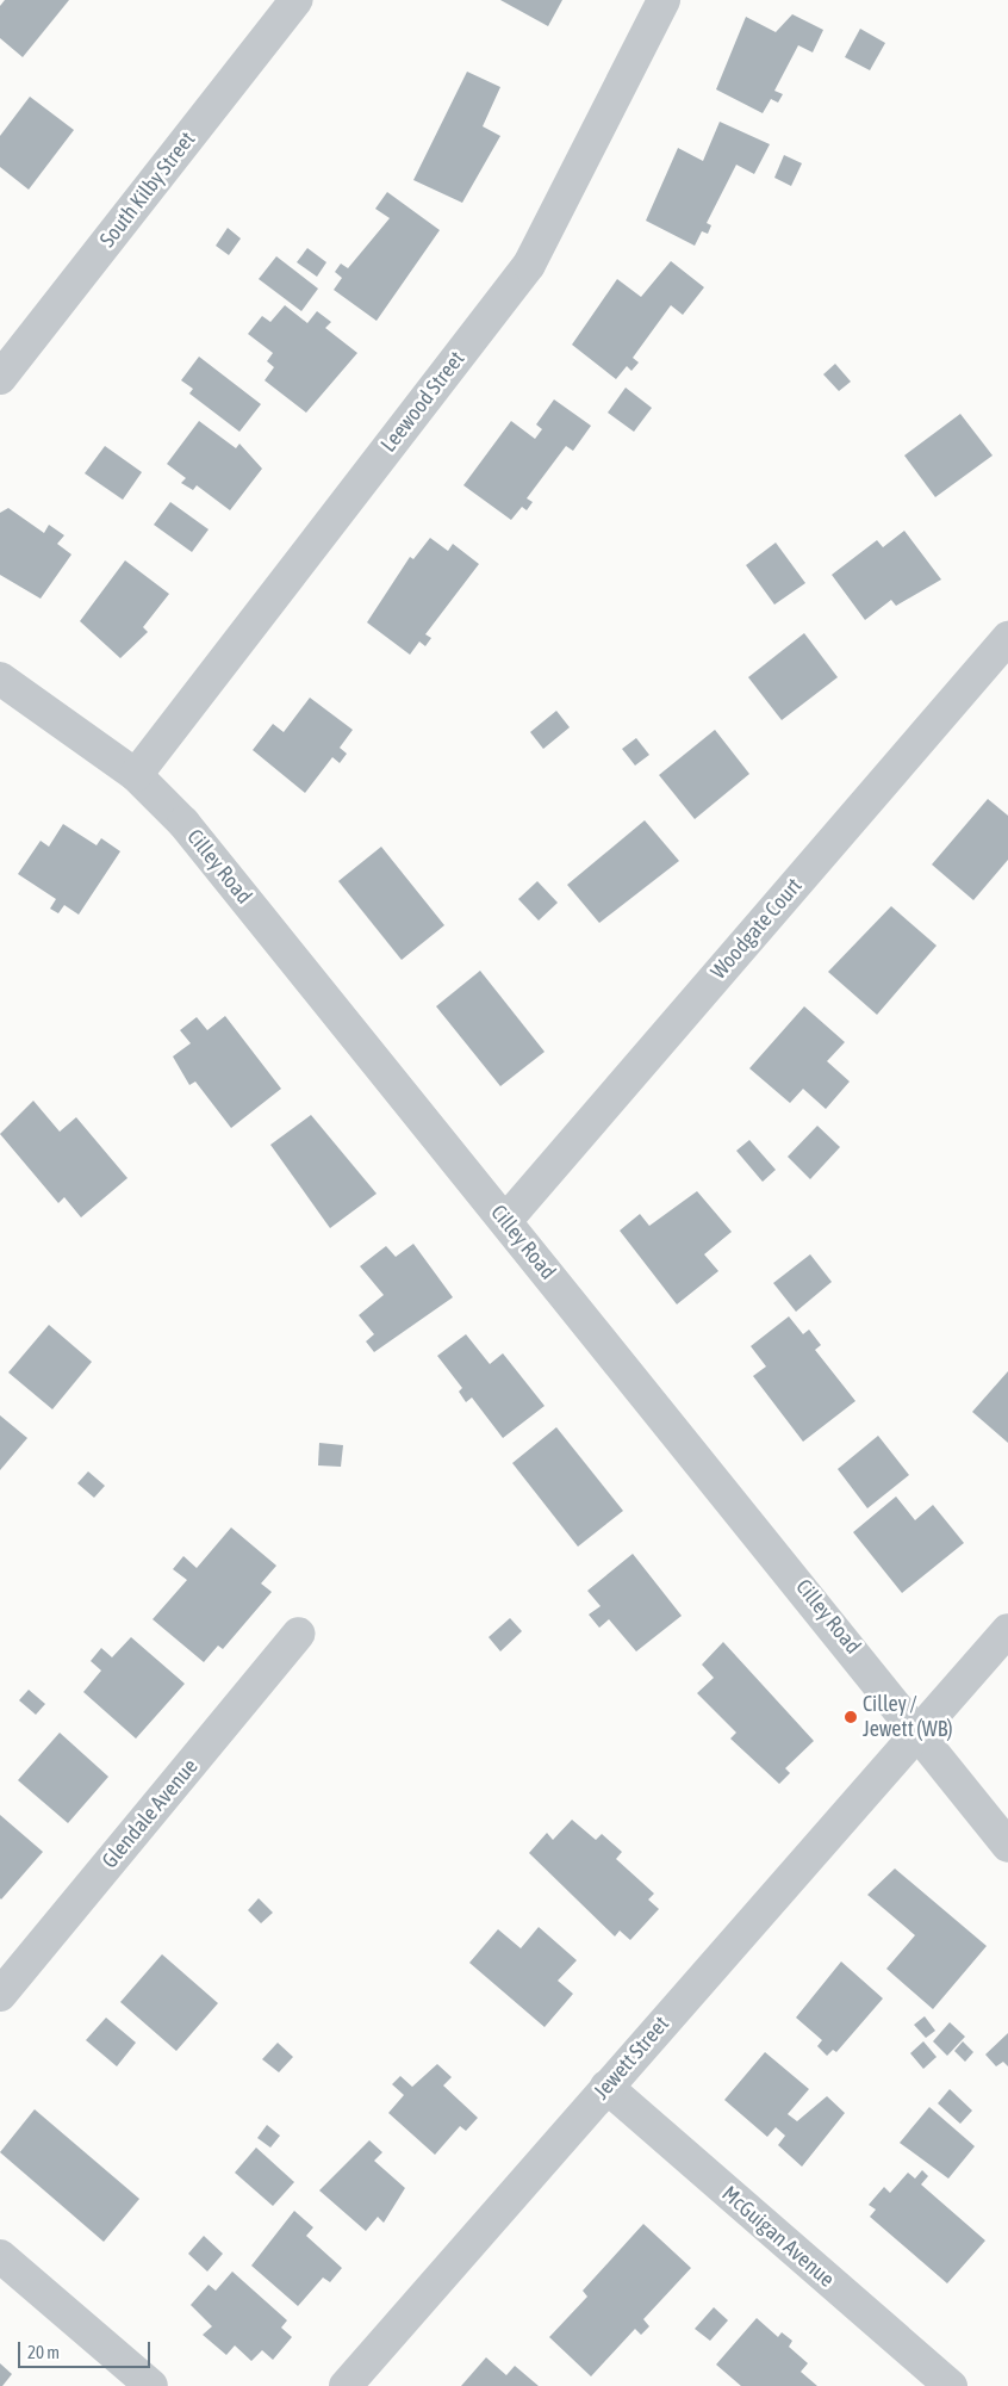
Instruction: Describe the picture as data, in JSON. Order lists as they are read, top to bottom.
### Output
{
  "streets": {
    "street": [
      "South Kilby Street",
      "Leewood Street",
      "Cilley Road",
      "Woodgate Court",
      "Glendale Avenue",
      "Jewett Street",
      "McGuigan Avenue"
    ]
  },
  "crossings": [
    ["Leewood Street", "Cilley Road"],
    ["Cilley Road", "Woodgate Court"],
    ["Cilley Road", "Jewett Street"],
    ["Jewett Street", "McGuigan Avenue"]
  ],
  "places": ["Cilley / Jewett (WB)"],
  "scale_bar": "20 m"
}
